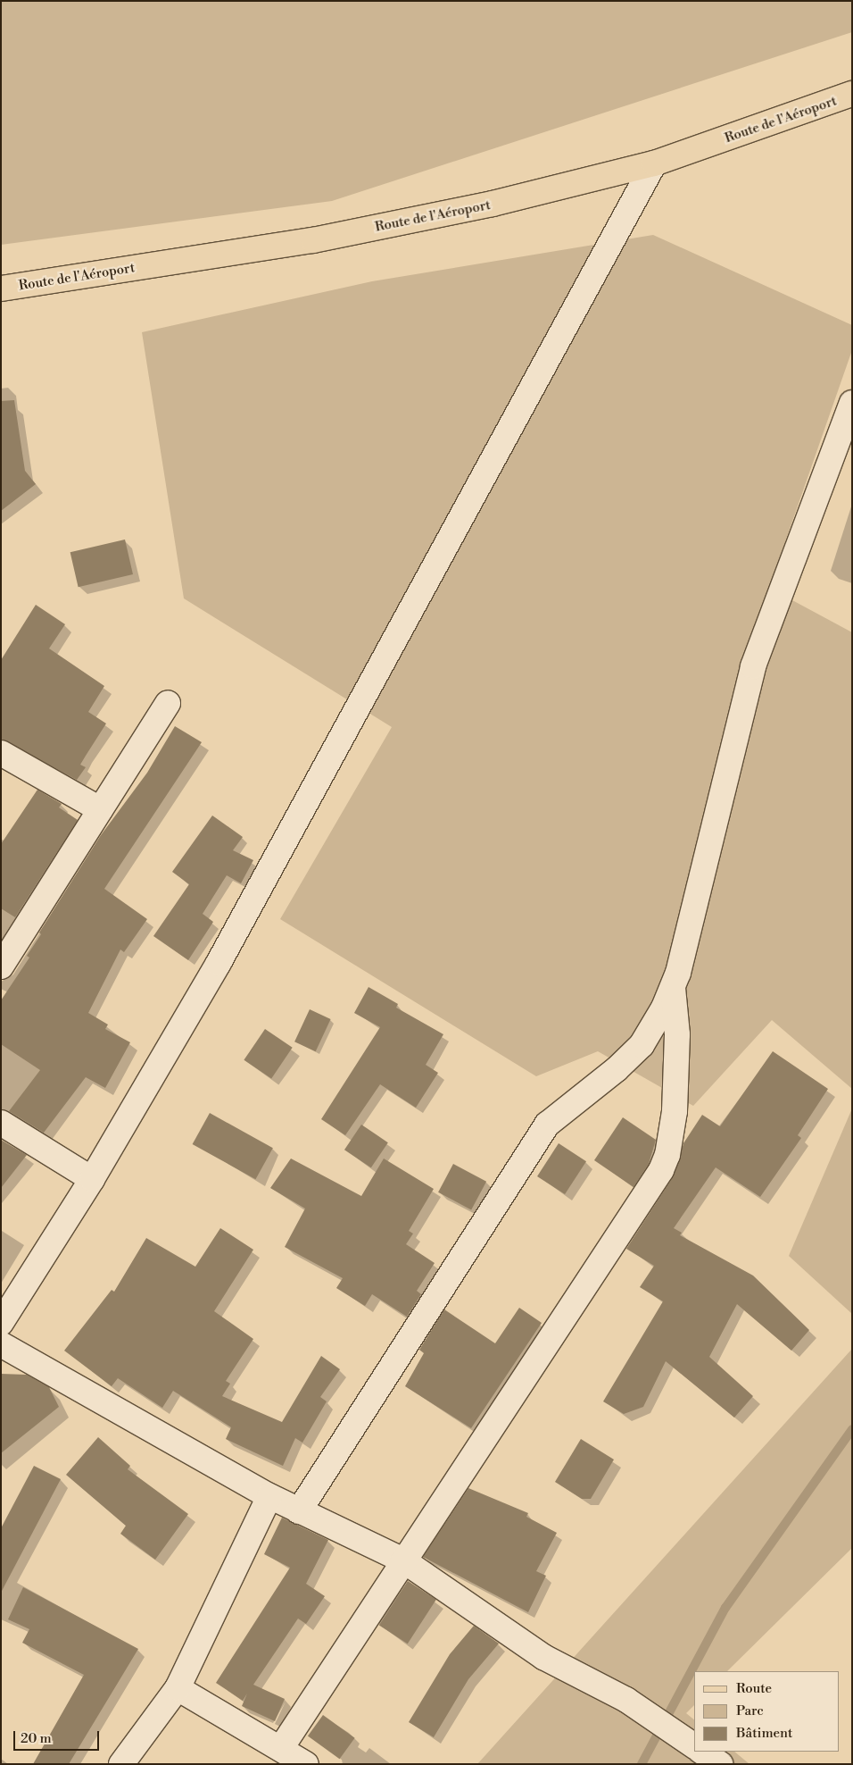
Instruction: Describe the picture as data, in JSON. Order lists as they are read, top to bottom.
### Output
{
  "streets": {
    "main road": ["Route de l'Aéroport"]
  },
  "legend": ["Route", "Parc", "Bâtiment"],
  "scale_bar": "20 m"
}
